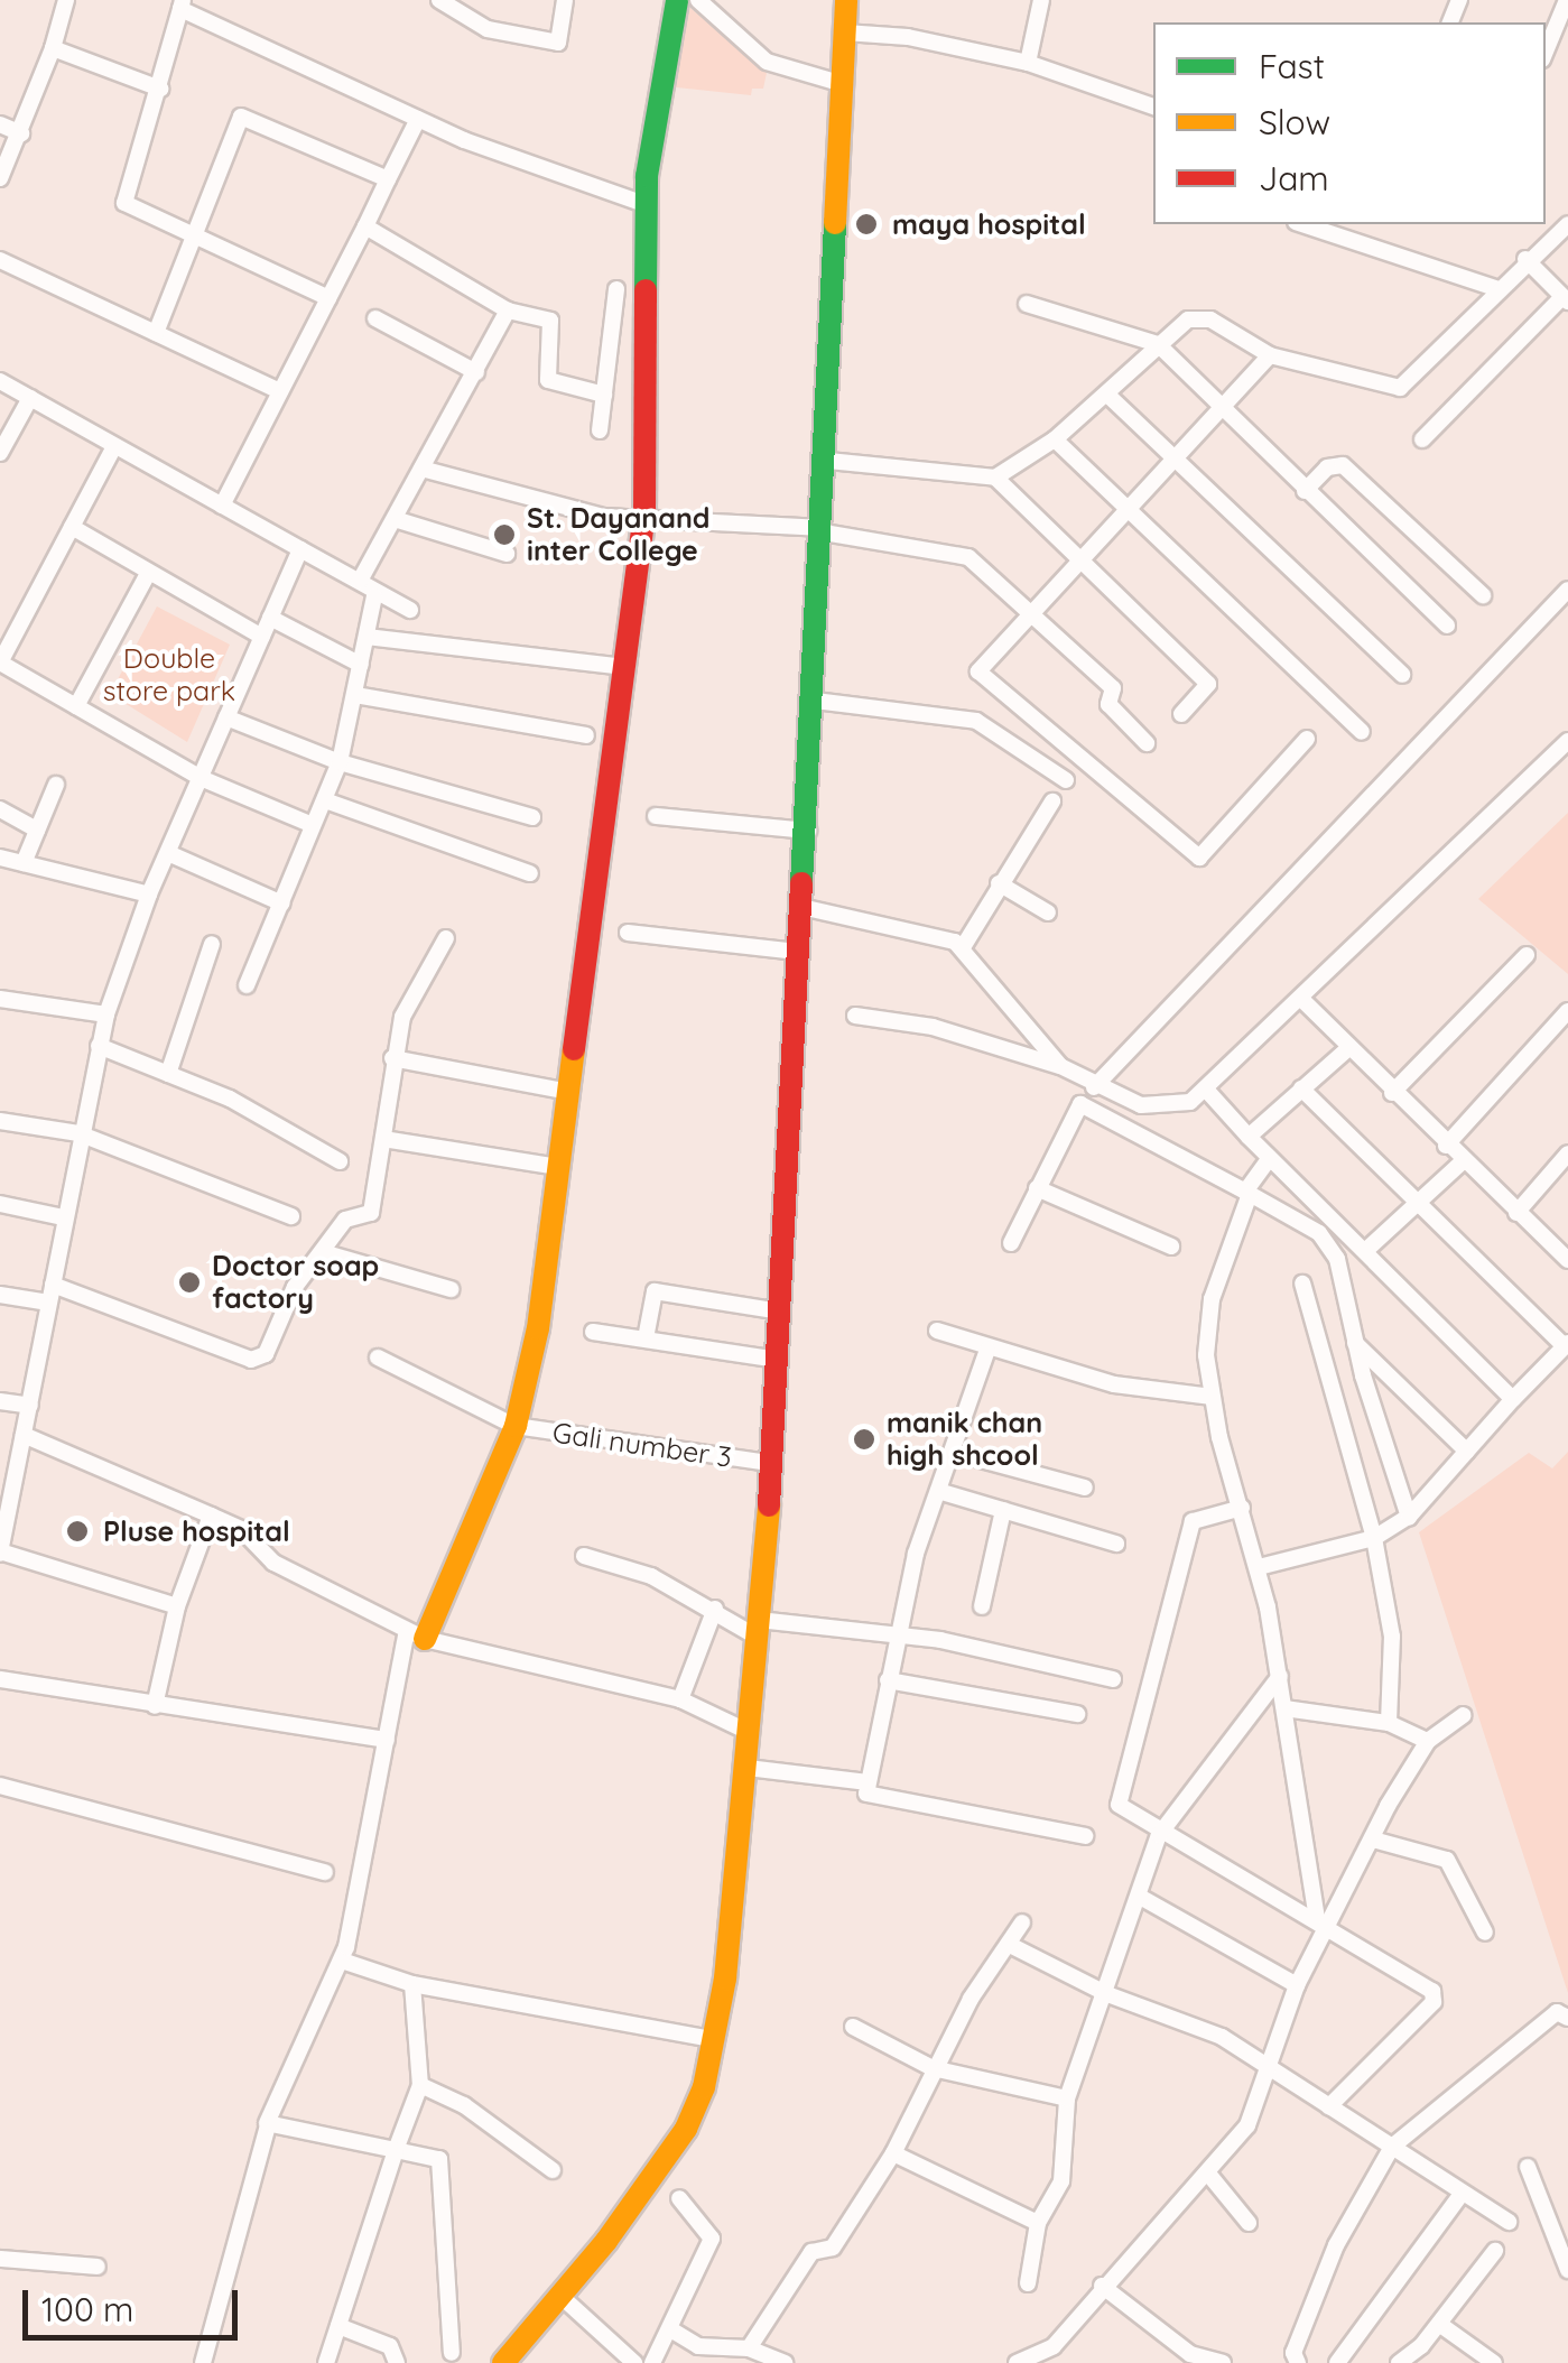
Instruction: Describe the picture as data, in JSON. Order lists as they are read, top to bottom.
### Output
{
  "streets": {
    "street": ["Gali number 3"]
  },
  "parks": ["Double store park"],
  "places": [
    "maya hospital",
    "St. Dayanand inter College",
    "Doctor soap factory",
    "manik chan high shcool",
    "Pluse hospital"
  ],
  "legend": ["Fast", "Slow", "Jam"],
  "scale_bar": "100 m"
}
